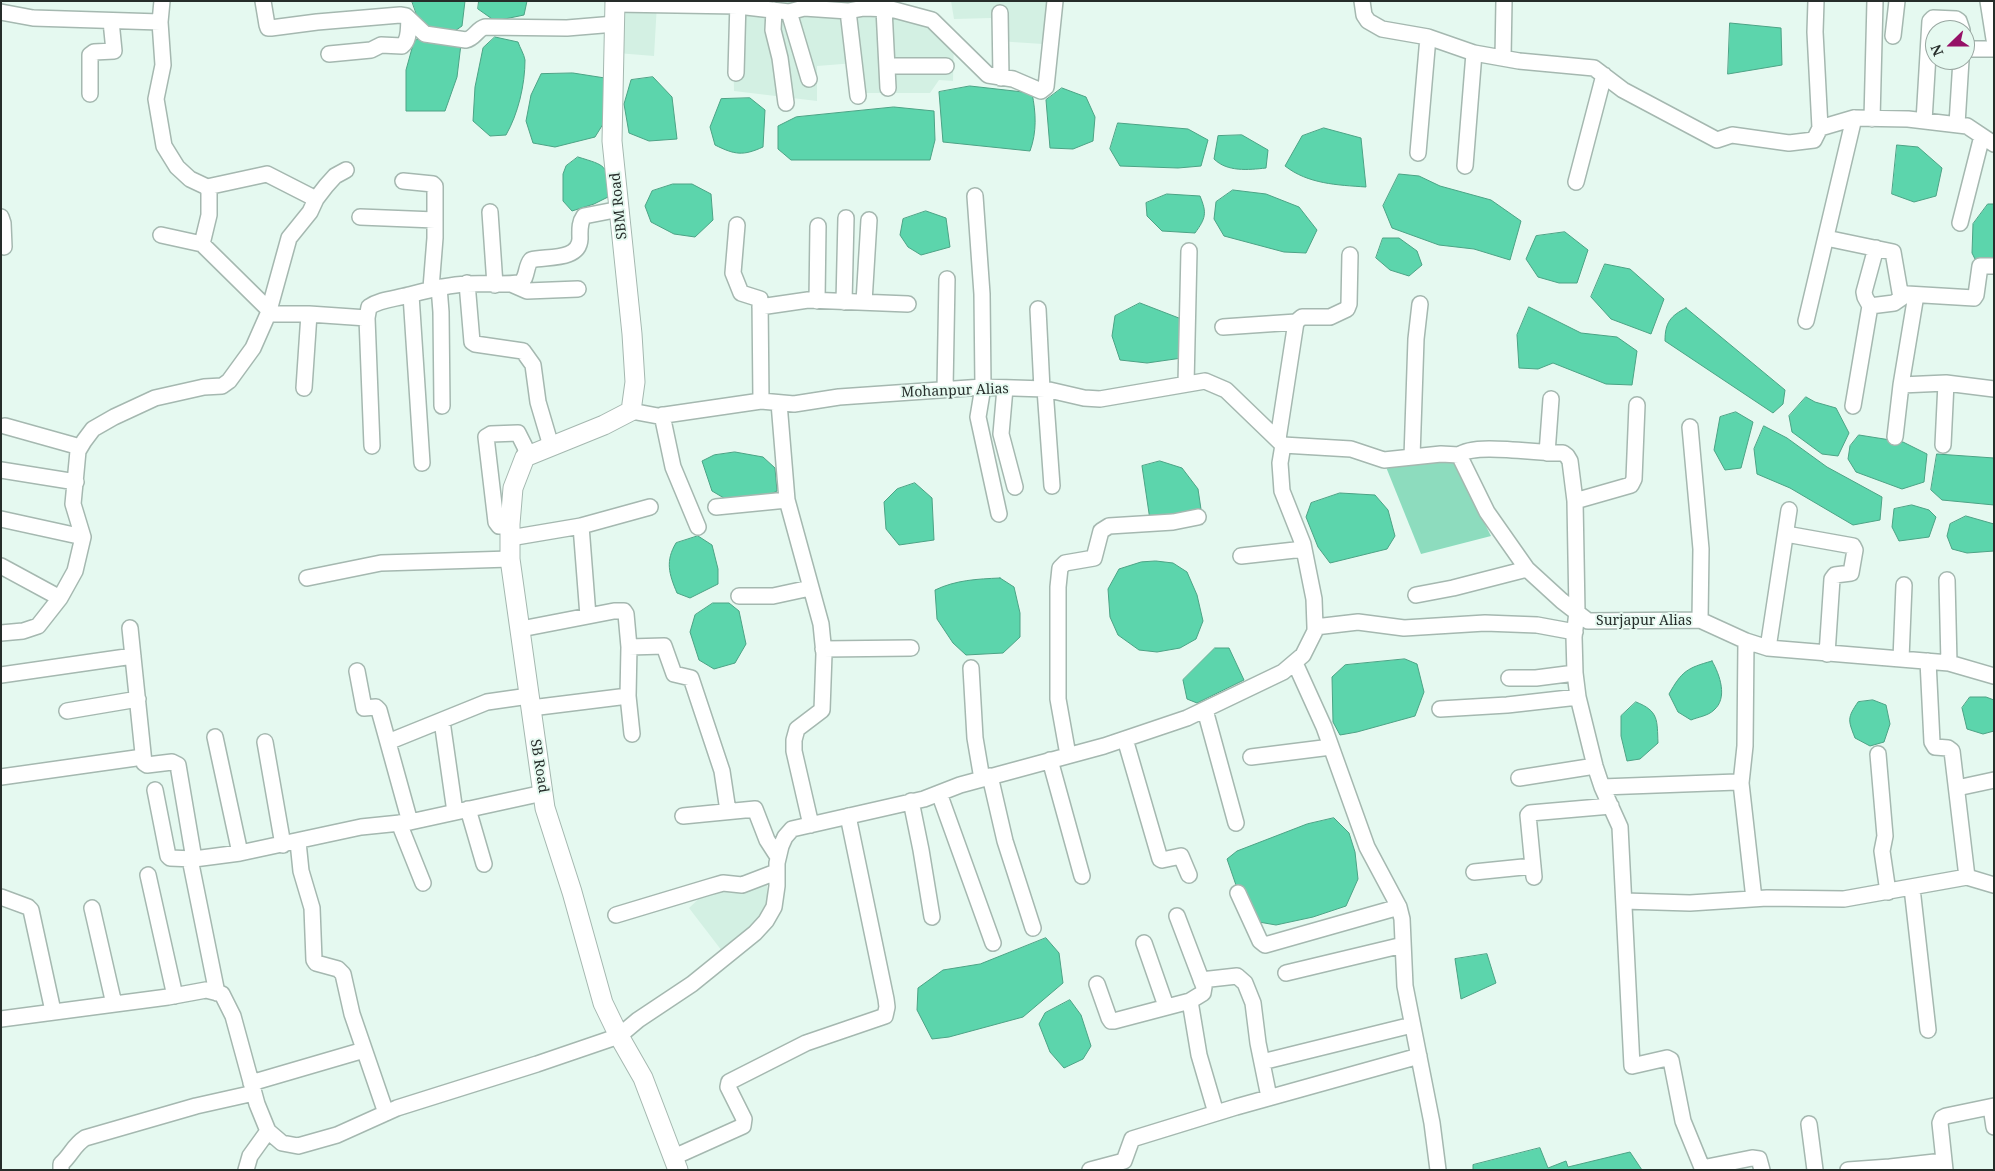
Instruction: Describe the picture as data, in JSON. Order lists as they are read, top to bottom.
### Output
{
  "streets": {
    "street": [
      "SBM Road",
      "Mohanpur Alias",
      "Surjapur Alias",
      "SB Road"
    ]
  },
  "crossings": [
    ["SBM Road", "Mohanpur Alias"]
  ],
  "north": "left"
}
